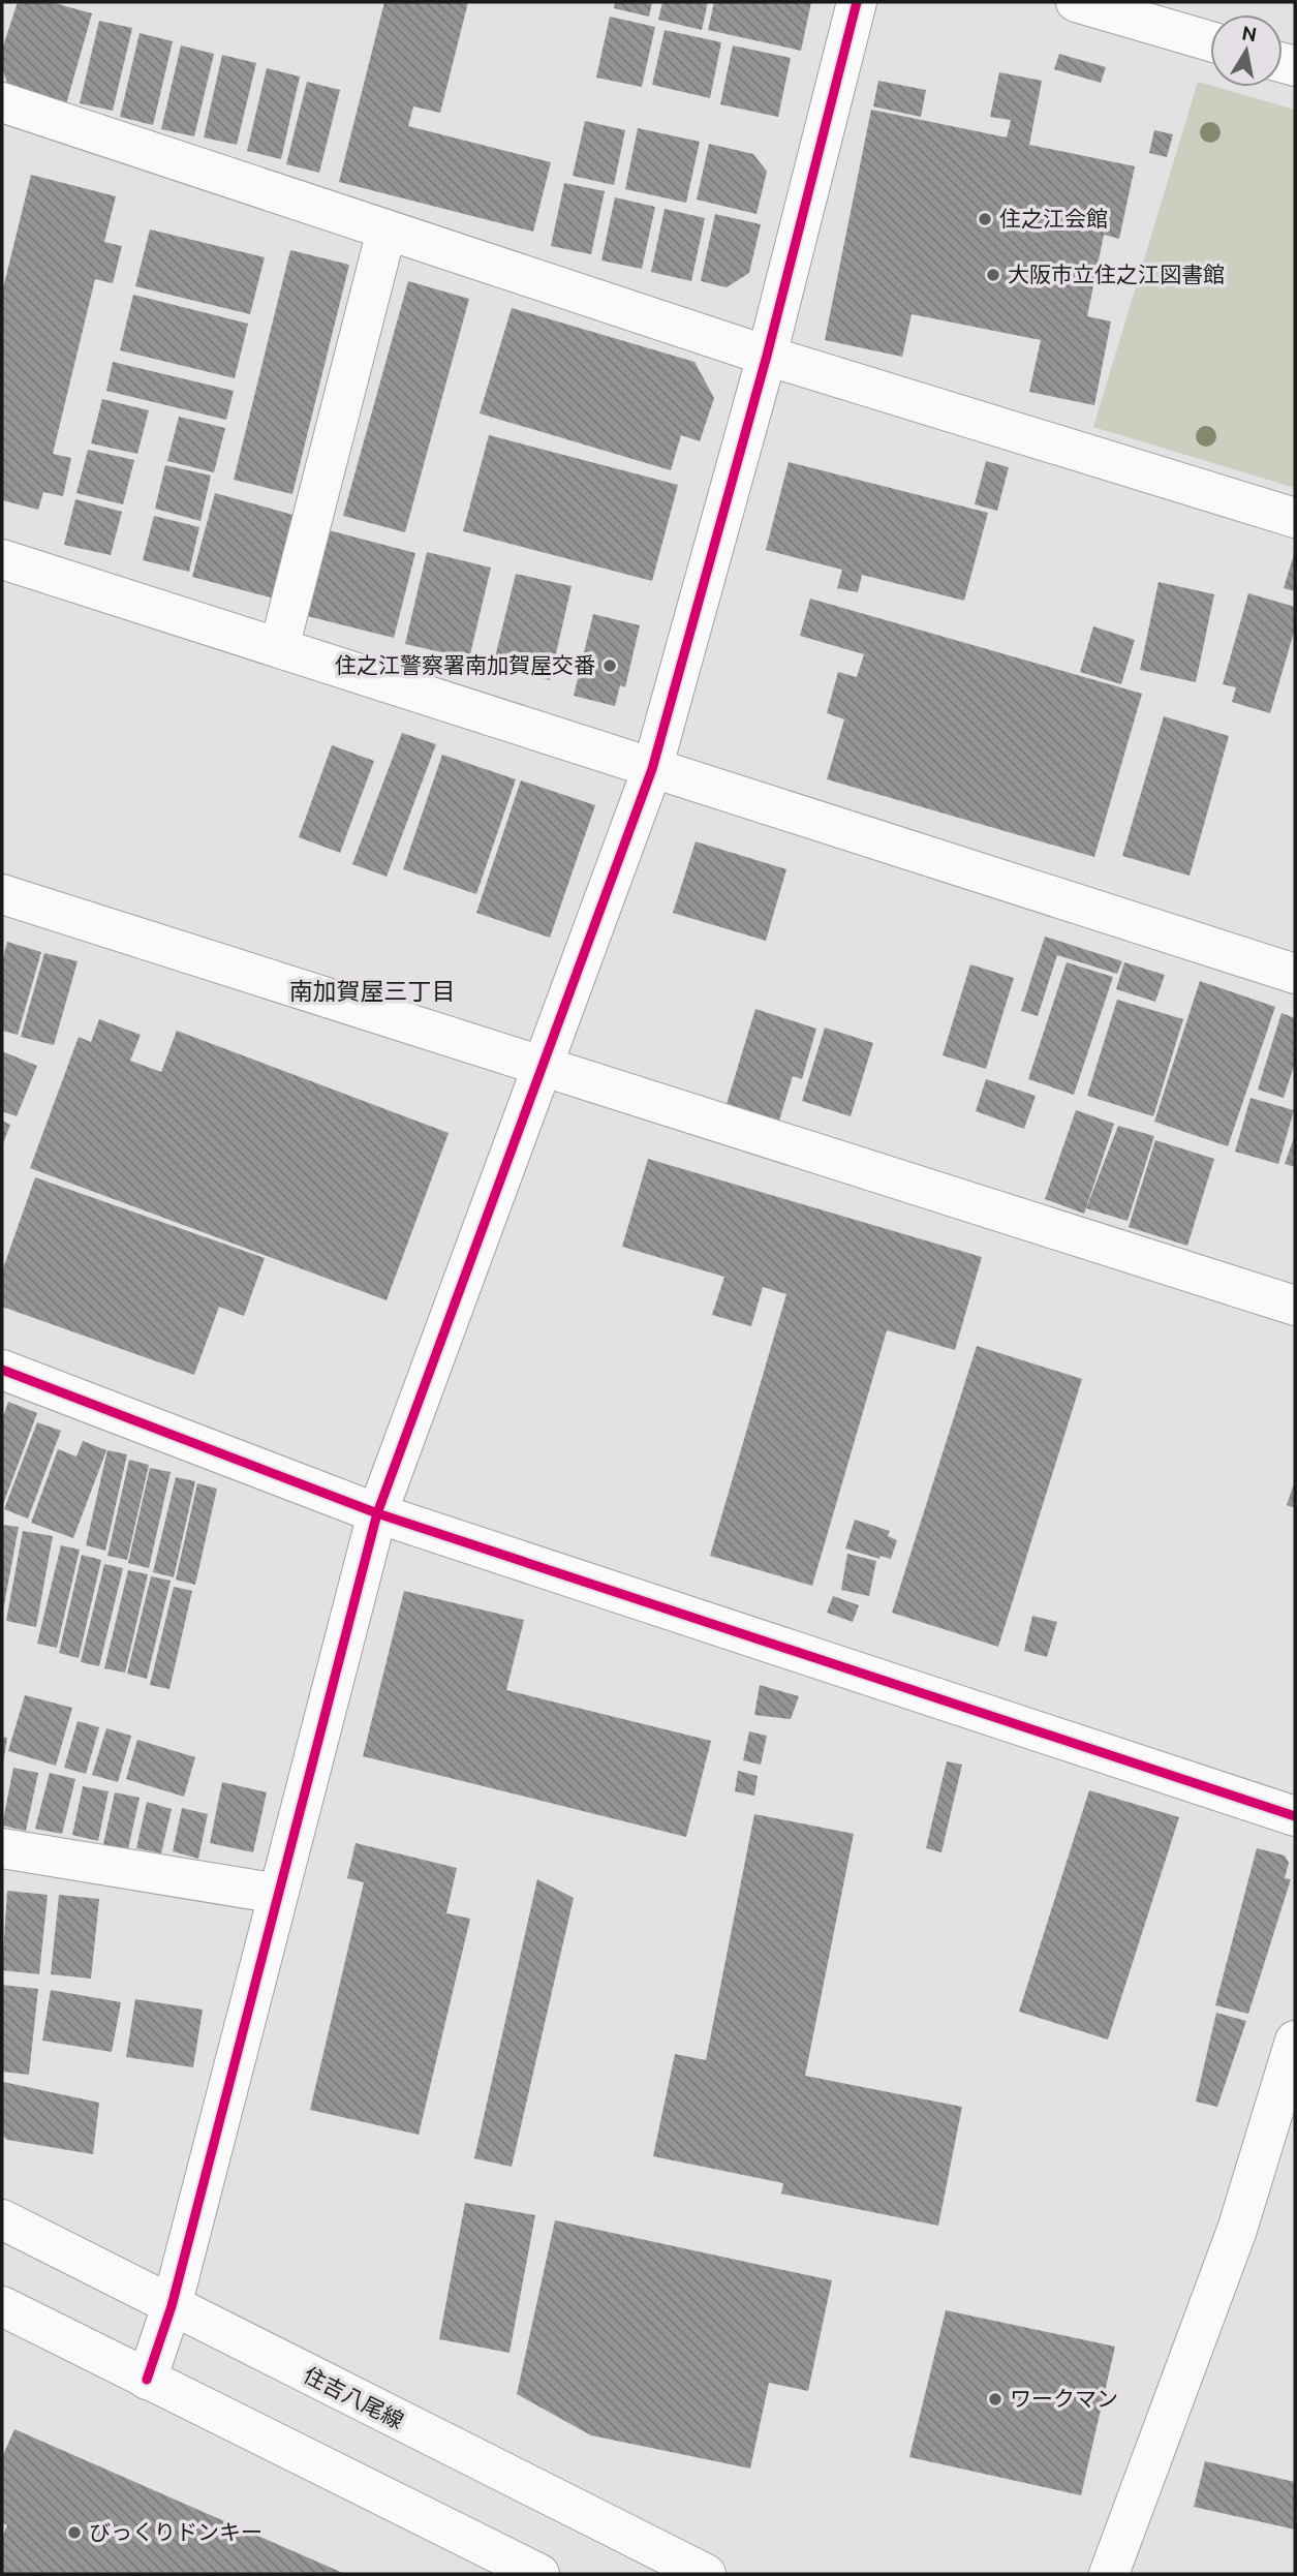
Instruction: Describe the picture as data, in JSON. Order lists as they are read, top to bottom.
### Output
{
  "streets": {
    "street": ["住吉八尾線"]
  },
  "districts": ["南加賀屋三丁目"],
  "places": [
    "住之江会館",
    "大阪市立住之江図書館",
    "住之江警察署南加賀屋交番",
    "ワークマン",
    "びっくりドンキー"
  ],
  "north": "top"
}
